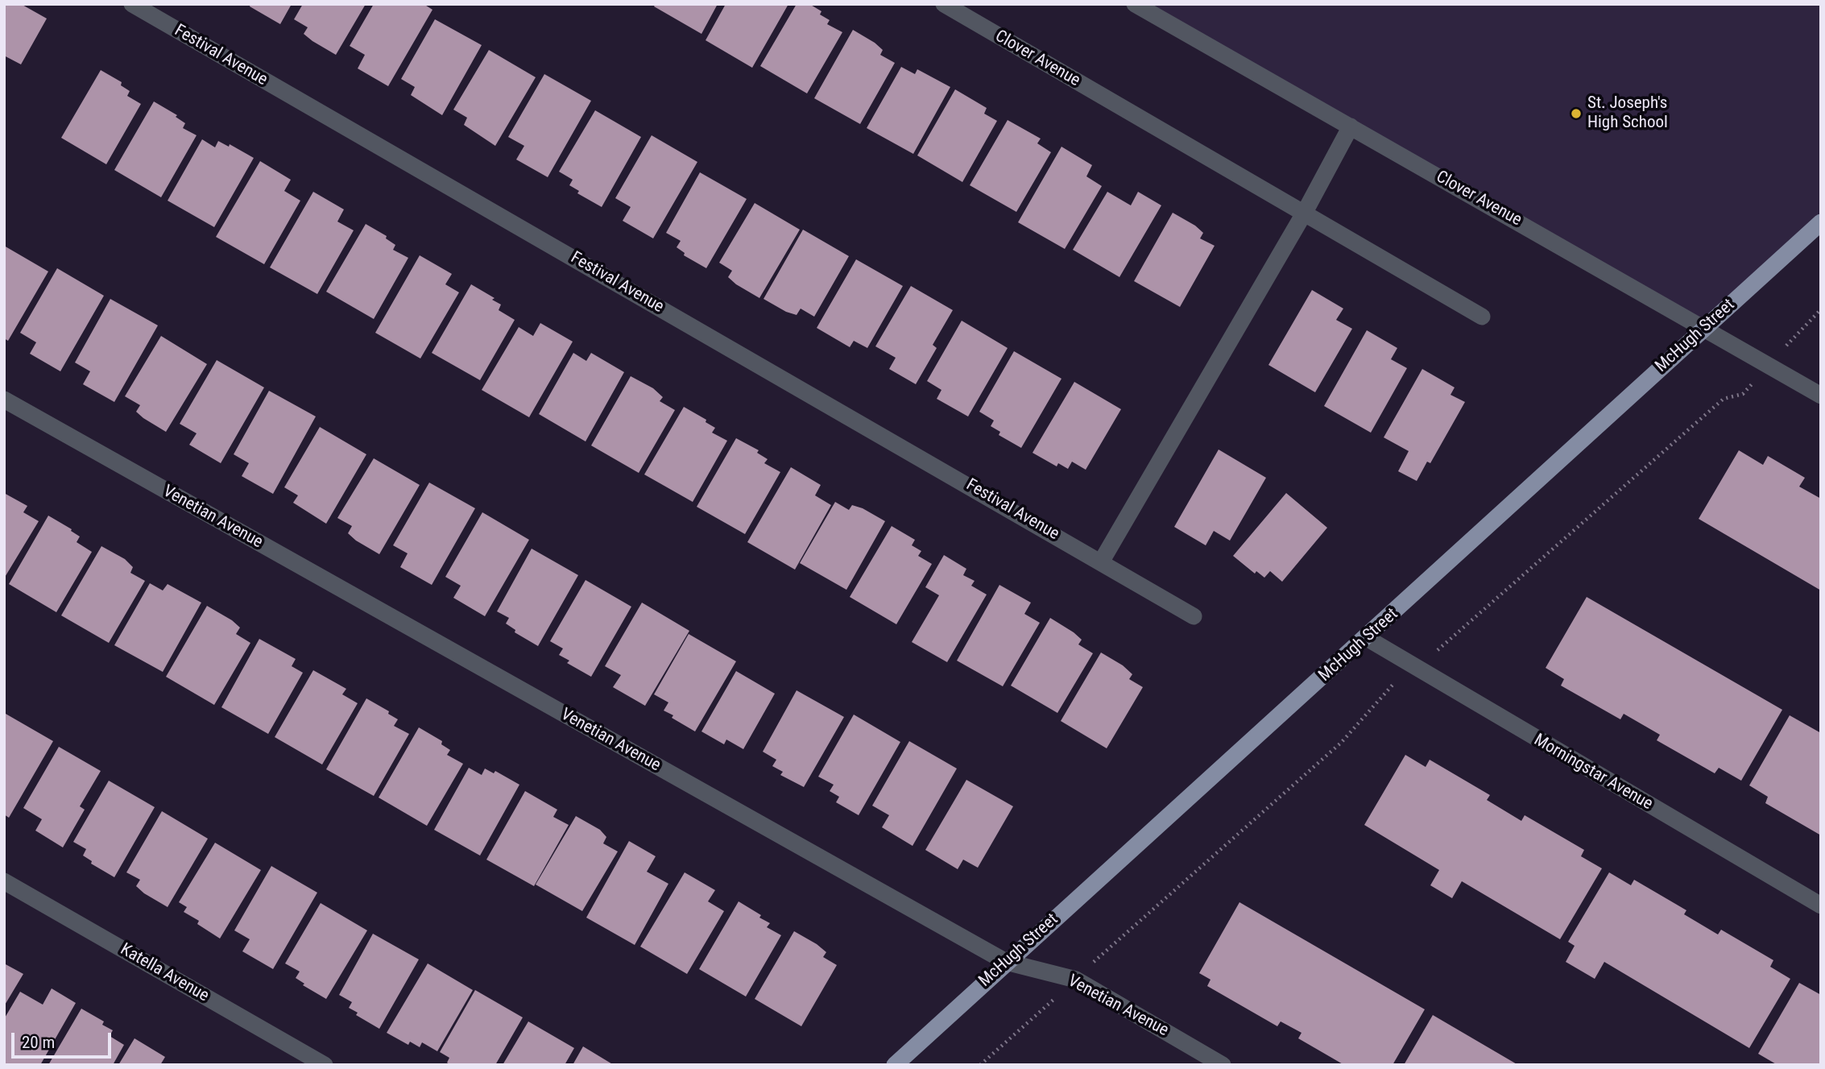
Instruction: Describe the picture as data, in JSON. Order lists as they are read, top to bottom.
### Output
{
  "streets": {
    "main road": ["McHugh Street"],
    "street": [
      "Festival Avenue",
      "Clover Avenue",
      "Venetian Avenue",
      "Morningstar Avenue",
      "Katella Avenue"
    ]
  },
  "crossings": [
    ["Clover Avenue", "McHugh Street"],
    ["McHugh Street", "Venetian Avenue"],
    ["McHugh Street", "Morningstar Avenue"]
  ],
  "places": ["St. Joseph's High School"],
  "scale_bar": "20 m"
}
